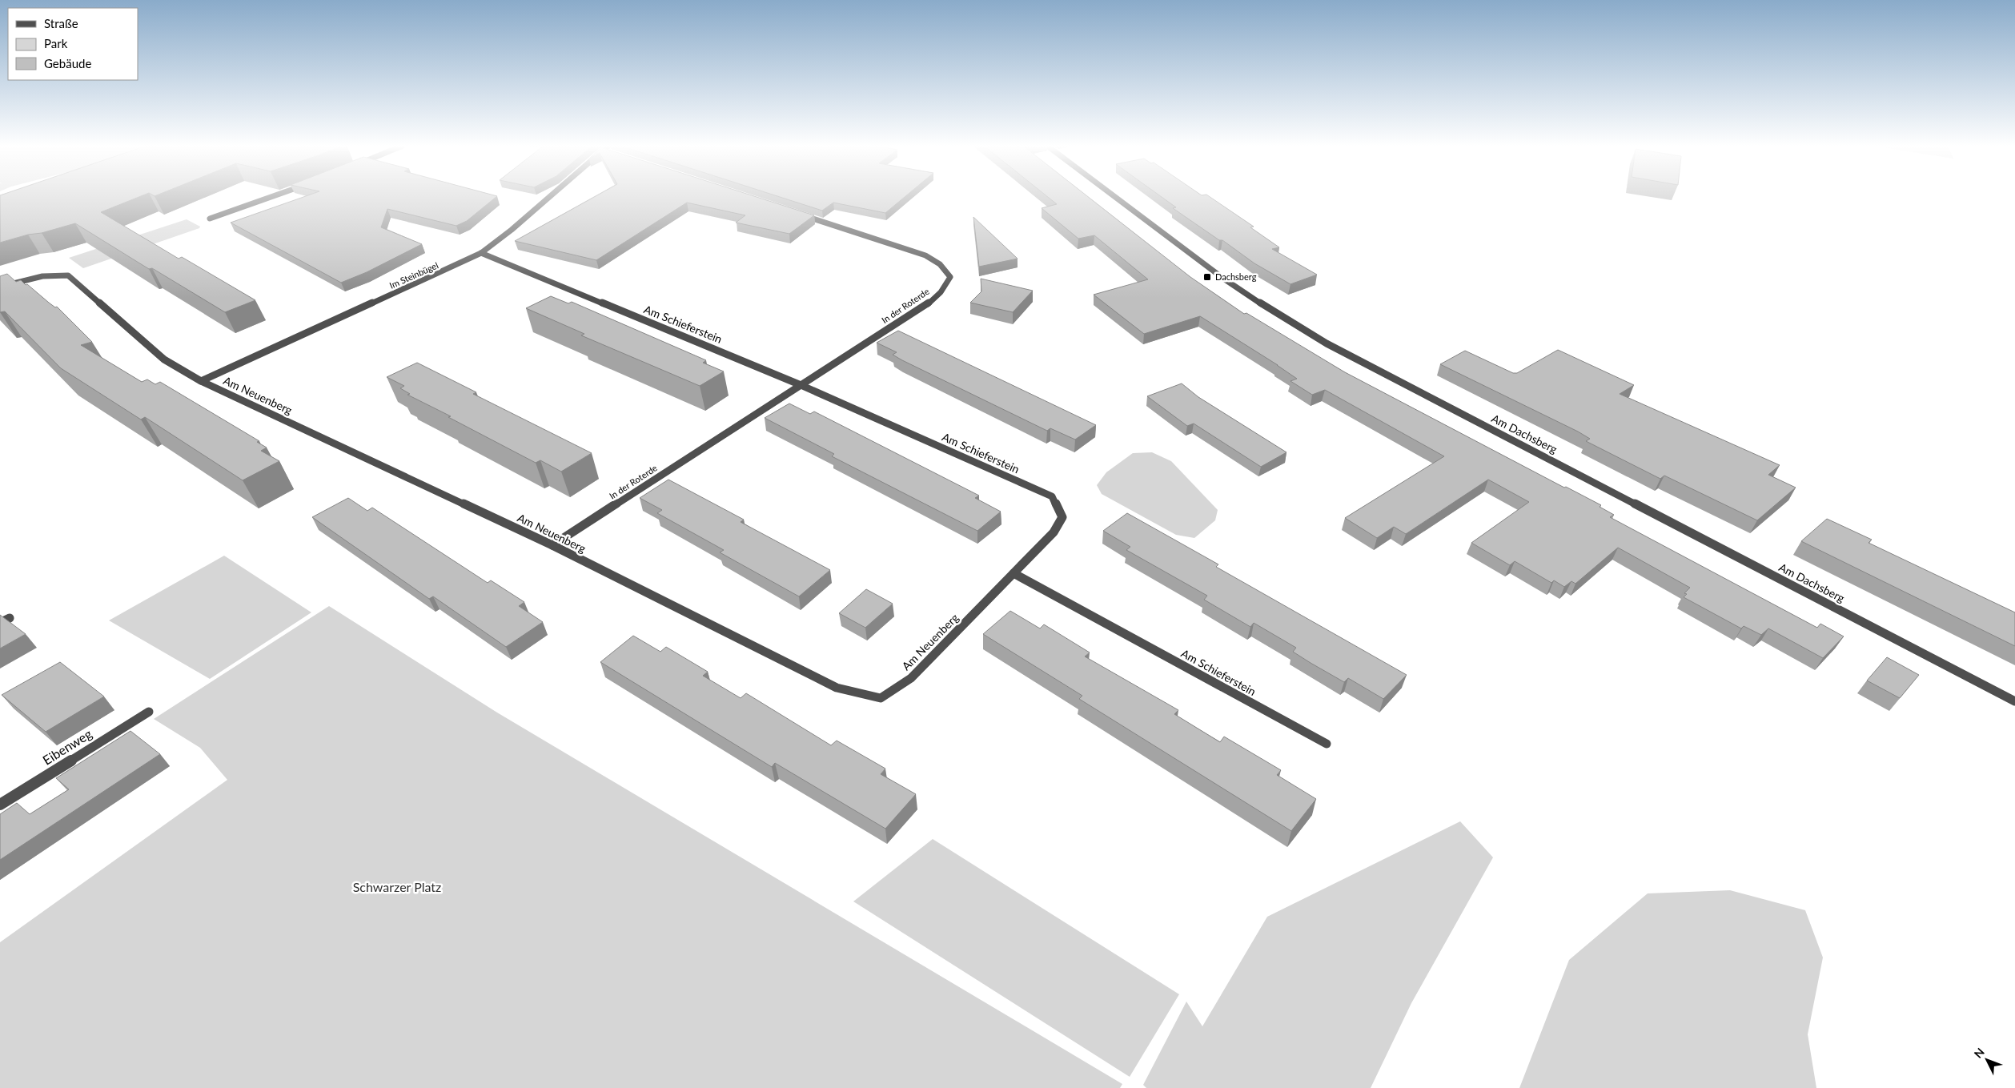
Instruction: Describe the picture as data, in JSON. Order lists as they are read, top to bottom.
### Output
{
  "streets": {
    "street": [
      "Im Steinbügel",
      "In der Roterde",
      "Am Schieferstein",
      "Am Neuenberg",
      "Am Dachsberg",
      "Eibenweg"
    ]
  },
  "crossings": [
    ["Im Steinbügel", "Am Schieferstein"],
    ["Im Steinbügel", "Am Neuenberg"],
    ["In der Roterde", "Am Schieferstein"],
    ["In der Roterde", "Am Neuenberg"],
    ["Am Schieferstein", "Am Neuenberg"]
  ],
  "parks": ["Schwarzer Platz"],
  "places": {
    "transit": ["Dachsberg"]
  },
  "legend": ["Straße", "Park", "Gebäude"],
  "north": "top left"
}
